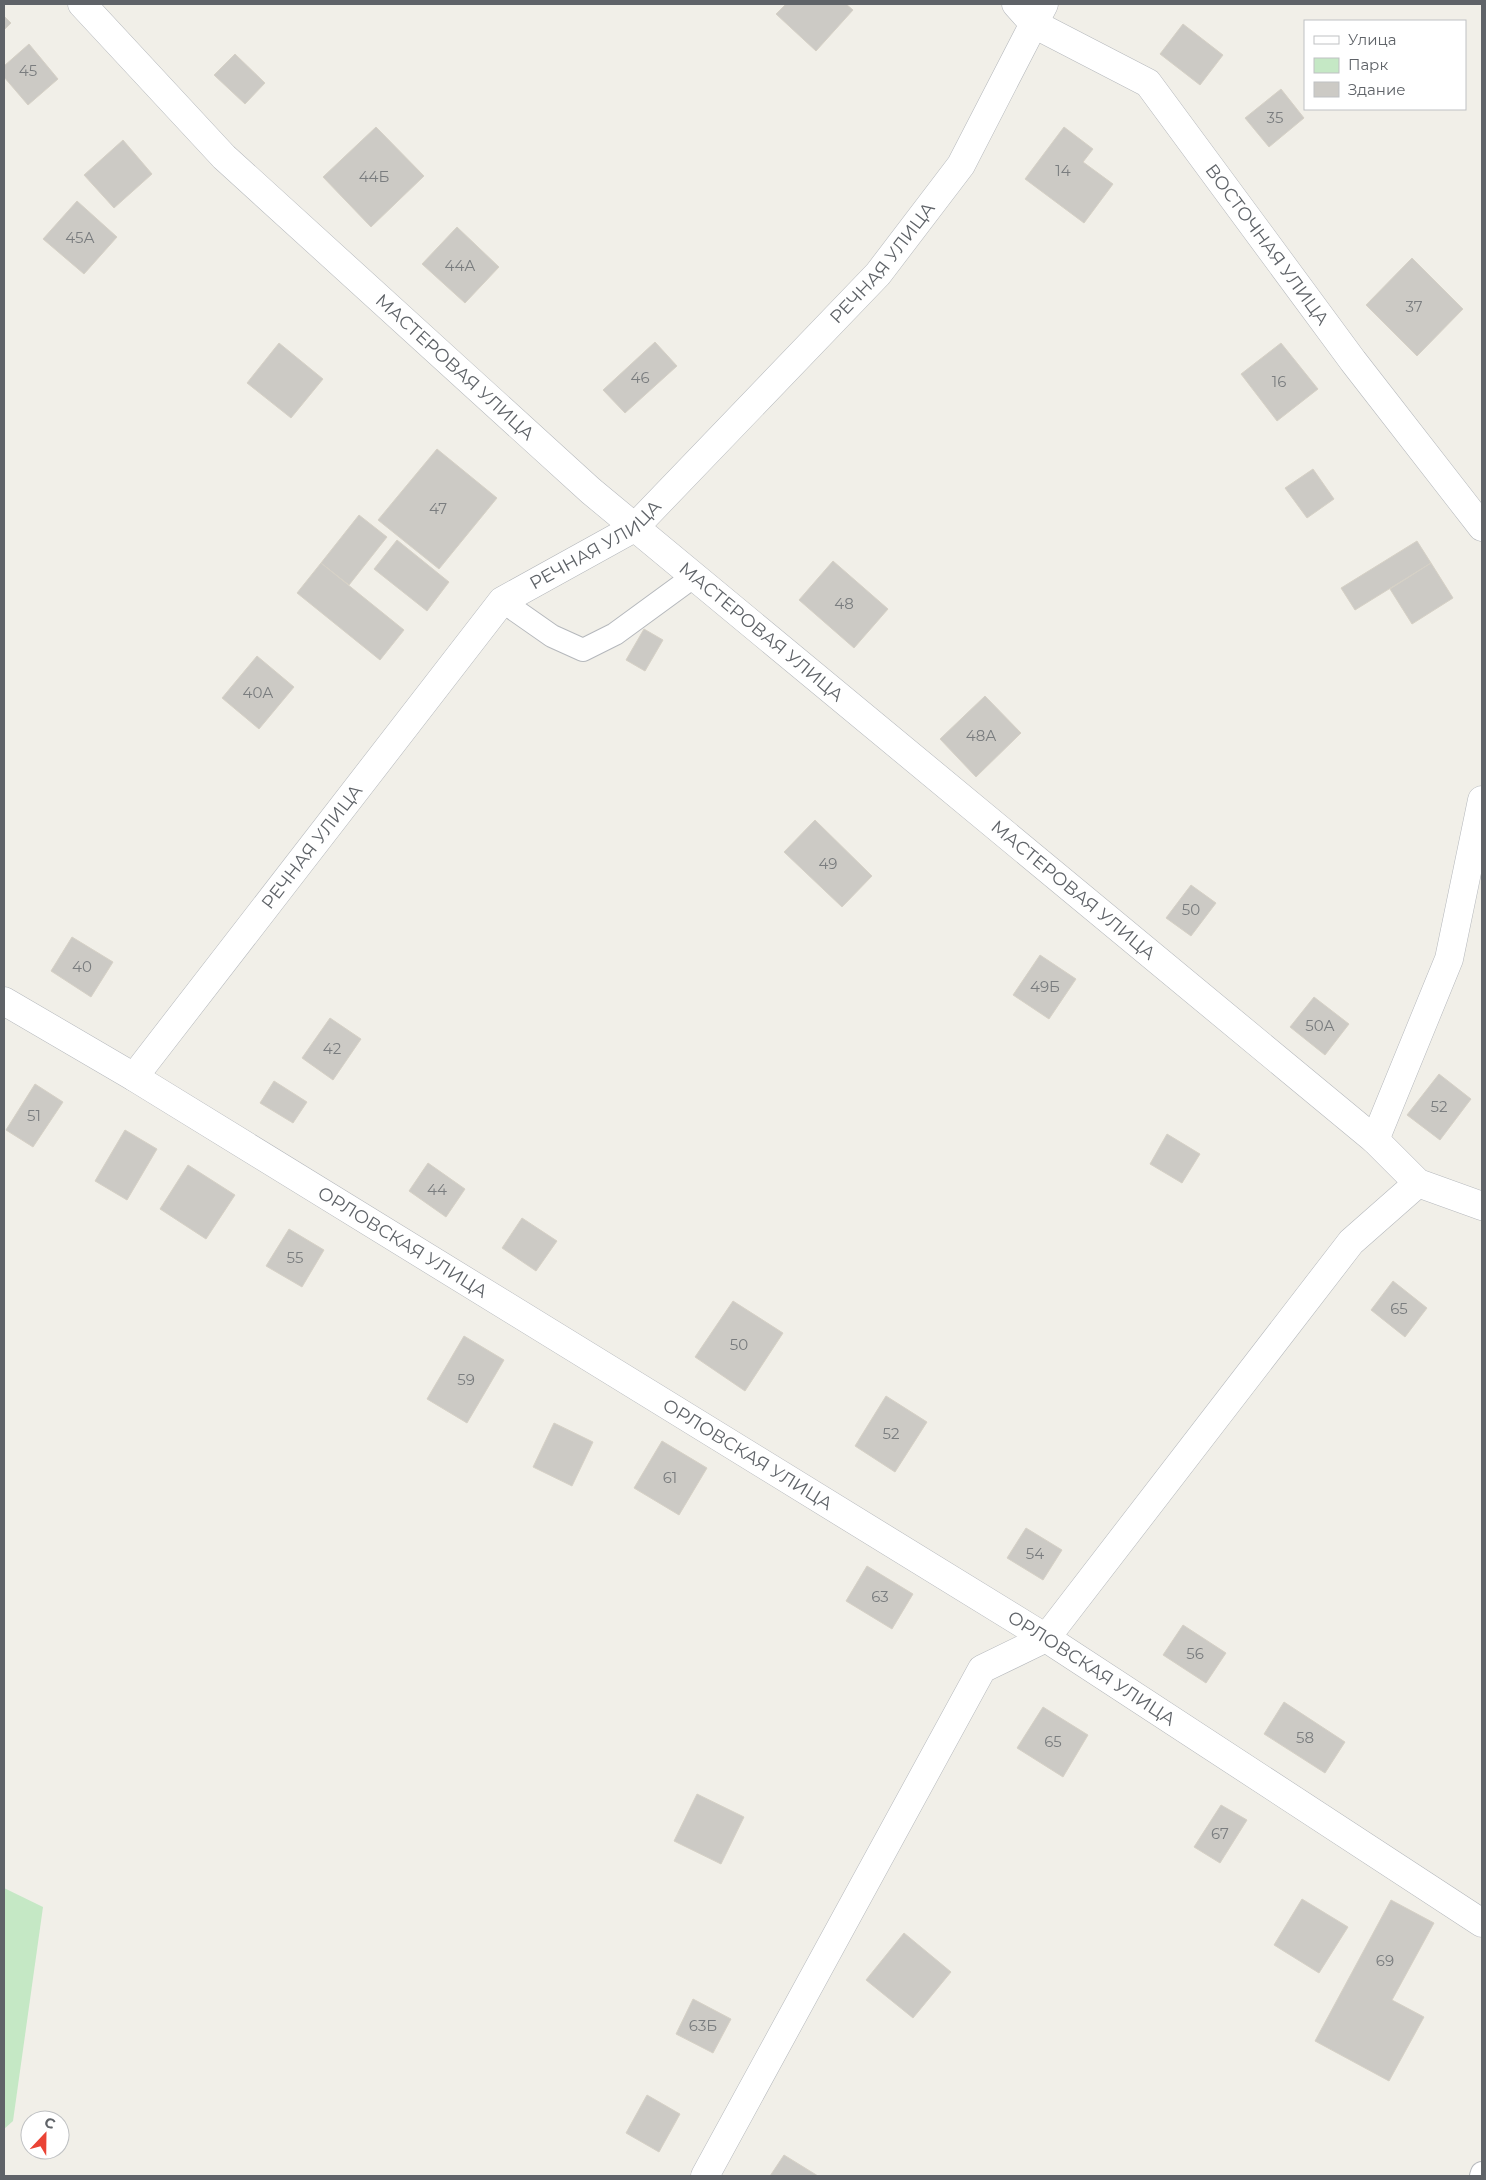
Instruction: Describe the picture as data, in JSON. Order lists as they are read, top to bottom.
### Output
{
  "streets": {
    "street": [
      "ВОСТОЧНАЯ УЛИЦА",
      "РЕЧНАЯ УЛИЦА",
      "МАСТЕРОВАЯ УЛИЦА",
      "ОРЛОВСКАЯ УЛИЦА"
    ]
  },
  "crossings": [
    ["ВОСТОЧНАЯ УЛИЦА", "РЕЧНАЯ УЛИЦА"],
    ["РЕЧНАЯ УЛИЦА", "МАСТЕРОВАЯ УЛИЦА"],
    ["РЕЧНАЯ УЛИЦА", "ОРЛОВСКАЯ УЛИЦА"]
  ],
  "house_numbers": [
    "45",
    "35",
    "14",
    "44Б",
    "45А",
    "44А",
    "37",
    "46",
    "16",
    "47",
    "48",
    "40А",
    "48А",
    "49",
    "50",
    "40",
    "49Б",
    "50А",
    "42",
    "52",
    "51",
    "44",
    "55",
    "65",
    "50",
    "59",
    "52",
    "61",
    "54",
    "63",
    "56",
    "58",
    "65",
    "67",
    "69",
    "63Б"
  ],
  "legend": ["Улица", "Парк", "Здание"],
  "north": "top"
}
